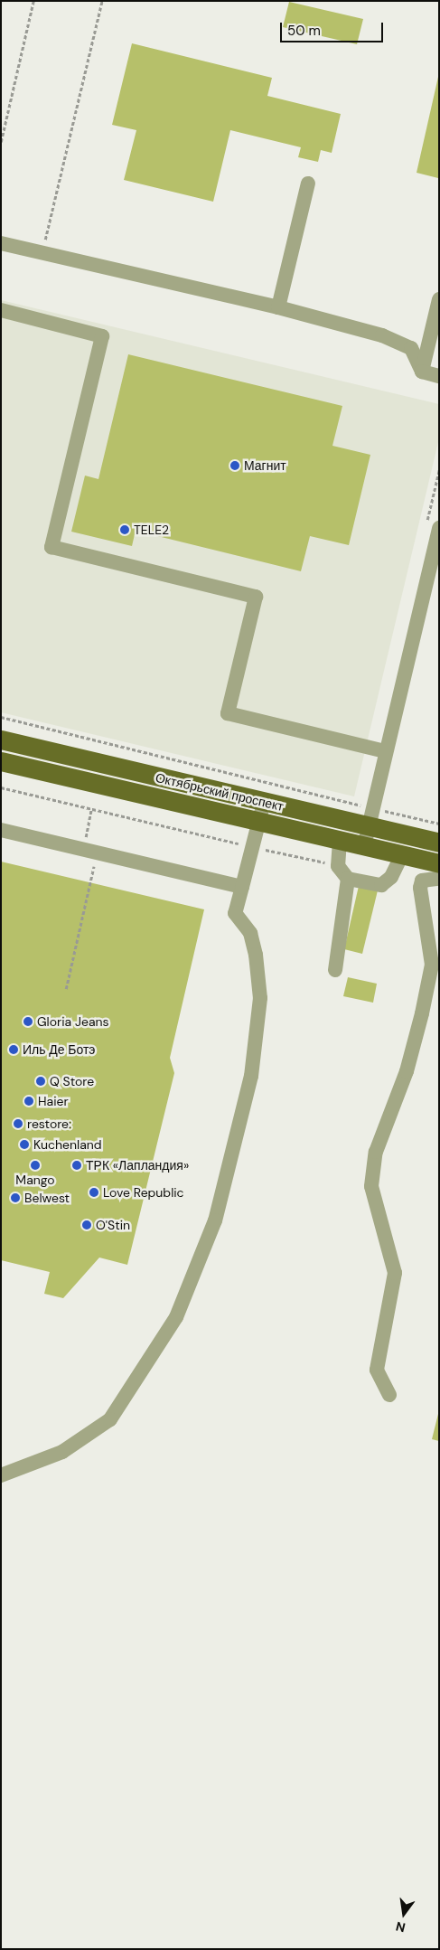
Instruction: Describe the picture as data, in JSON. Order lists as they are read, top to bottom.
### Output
{
  "streets": {
    "main road": ["Октябрьский проспект"]
  },
  "places": [
    "Магнит",
    "TELE2",
    "Gloria Jeans",
    "Иль Де Ботэ",
    "Q Store",
    "Haier",
    "restore:",
    "Kuchenland",
    "Mango",
    "ТРК «Лапландия»",
    "Love Republic",
    "Belwest",
    "O'Stin"
  ],
  "scale_bar": "50 m",
  "north": "bottom"
}
